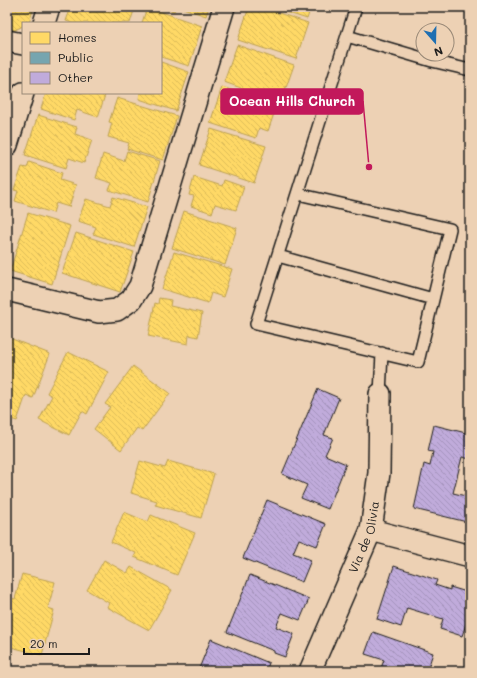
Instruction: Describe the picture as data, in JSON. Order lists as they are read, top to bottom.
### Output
{
  "streets": {
    "street": ["Via de Olivia"]
  },
  "places": ["Ocean Hills Church"],
  "legend": ["Homes", "Public", "Other"],
  "scale_bar": "20 m",
  "north": "bottom"
}
